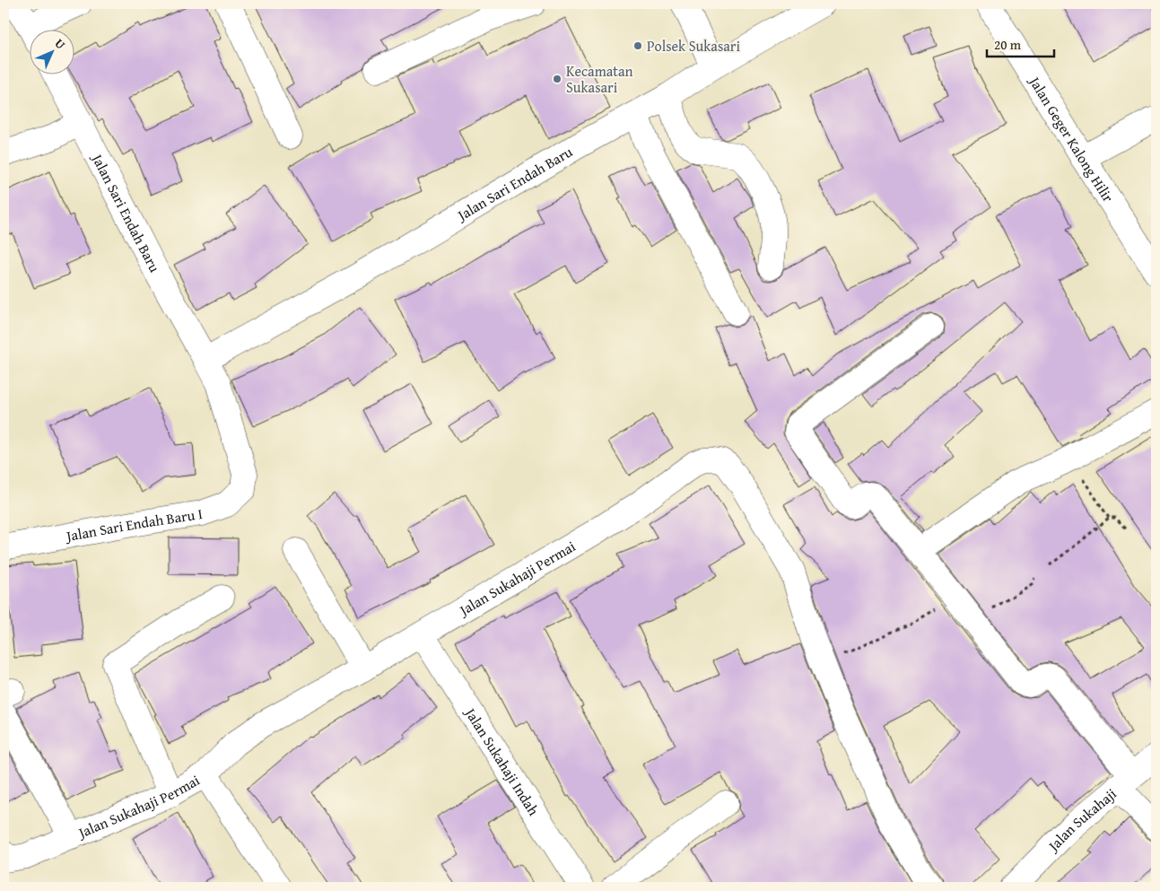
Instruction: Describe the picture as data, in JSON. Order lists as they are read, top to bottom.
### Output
{
  "streets": {
    "street": [
      "Jalan Geger Kalong Hilir",
      "Jalan Sari Endah Baru",
      "Jalan Sari Endah Baru I",
      "Jalan Sukahaji Permai",
      "Jalan Sukahaji Indah",
      "Jalan Sukahaji"
    ]
  },
  "crossings": [
    ["Jalan Sari Endah Baru", "Jalan Sari Endah Baru I"],
    ["Jalan Sukahaji Permai", "Jalan Sukahaji Indah"]
  ],
  "places": ["Polsek Sukasari", "Kecamatan Sukasari"],
  "scale_bar": "20 m",
  "north": "top right"
}
